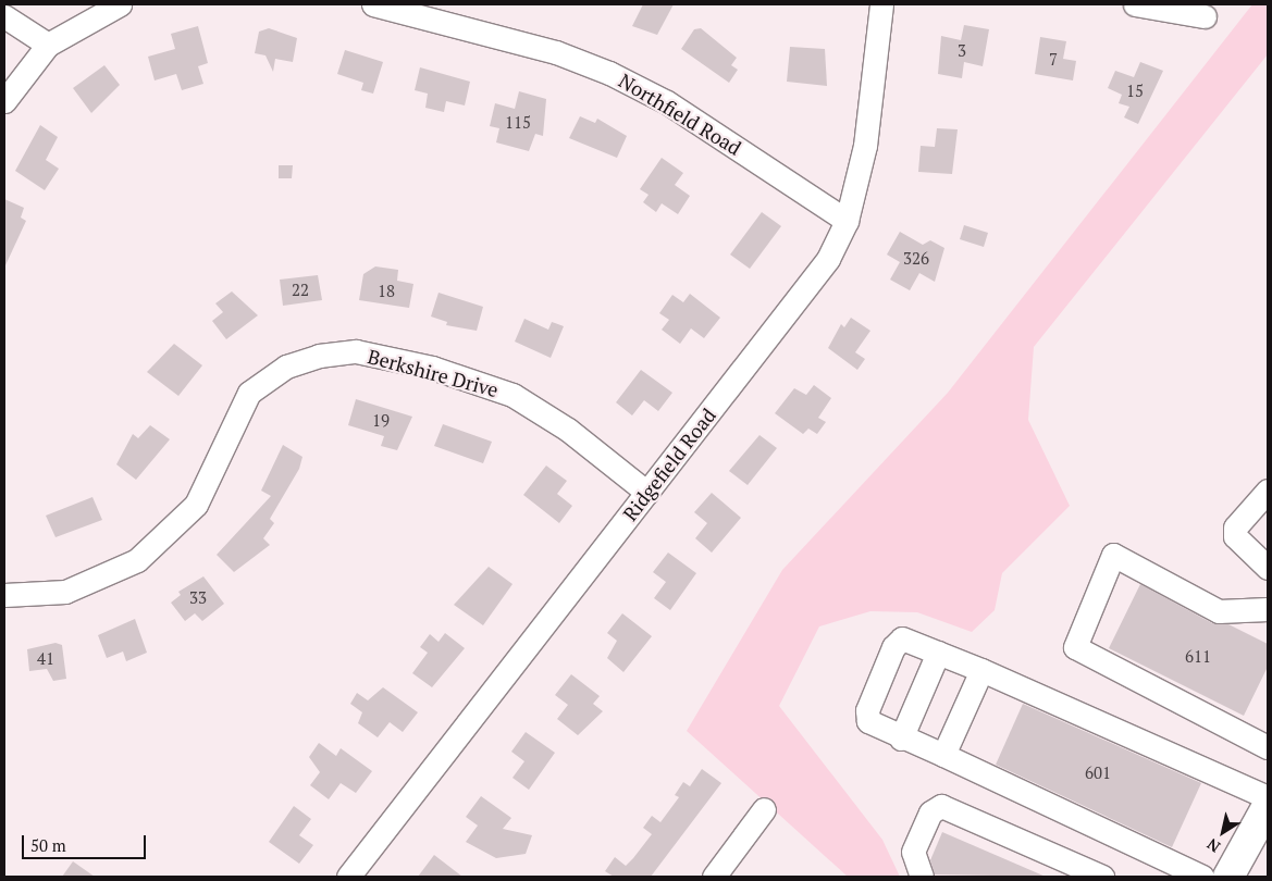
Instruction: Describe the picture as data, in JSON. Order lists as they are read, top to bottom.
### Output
{
  "streets": {
    "street": ["Northfield Road", "Berkshire Drive", "Ridgefield Road"]
  },
  "crossings": [
    ["Northfield Road", "Ridgefield Road"],
    ["Berkshire Drive", "Ridgefield Road"]
  ],
  "house_numbers": [
    "3",
    "7",
    "15",
    "115",
    "326",
    "22",
    "18",
    "19",
    "33",
    "611",
    "41",
    "601"
  ],
  "scale_bar": "50 m",
  "north": "bottom left"
}
